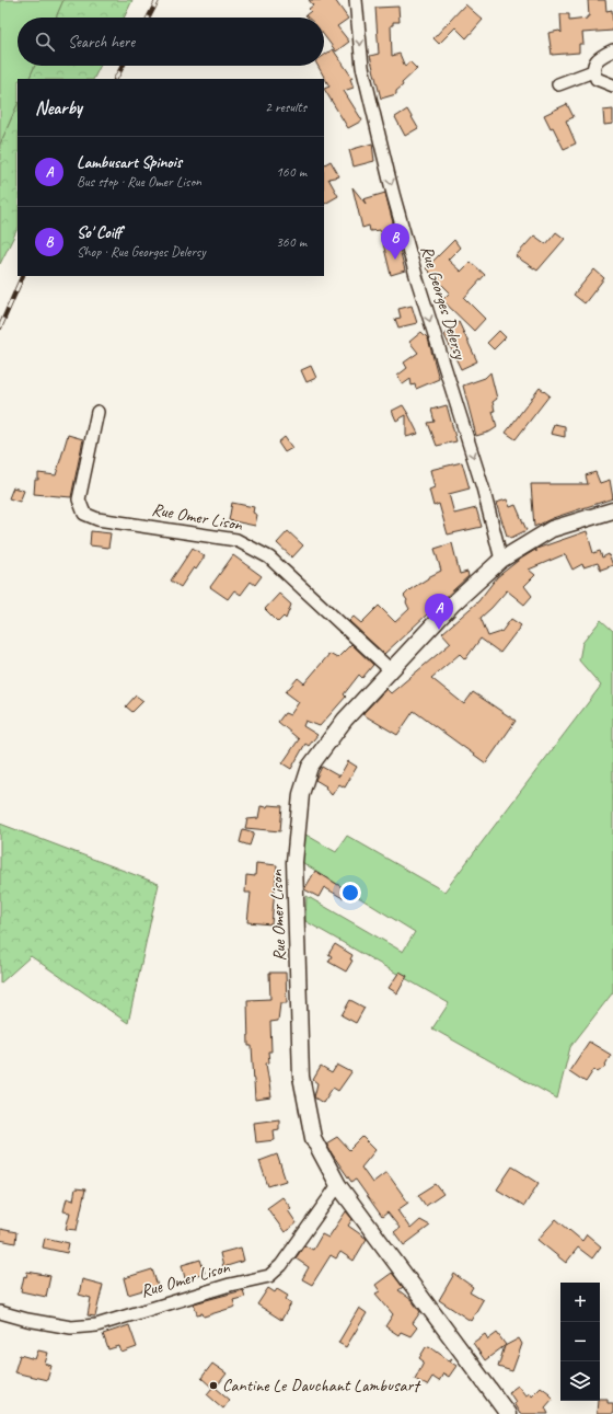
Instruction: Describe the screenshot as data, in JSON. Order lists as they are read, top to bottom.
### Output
{
  "streets": {
    "street": ["Rue Georges Delersy", "Rue Omer Lison"]
  },
  "crossings": [
    ["Rue Georges Delersy", "Rue Omer Lison"]
  ],
  "one_way": ["Rue Georges Delersy"],
  "places": ["Cantine Le Dauchant Lambusart"],
  "page": {
    "search": "Search here",
    "heading": ["Nearby", "2 results"],
    "list": [
      {
        "mark": "A",
        "name": "Lambusart Spinois",
        "note": "Bus stop · Rue Omer Lison",
        "value": "160 m"
      },
      {
        "mark": "B",
        "name": "So' Coiff",
        "note": "Shop · Rue Georges Delersy",
        "value": "360 m"
      }
    ],
    "pins": ["B", "A"],
    "map_buttons": ["+", "−"]
  }
}
